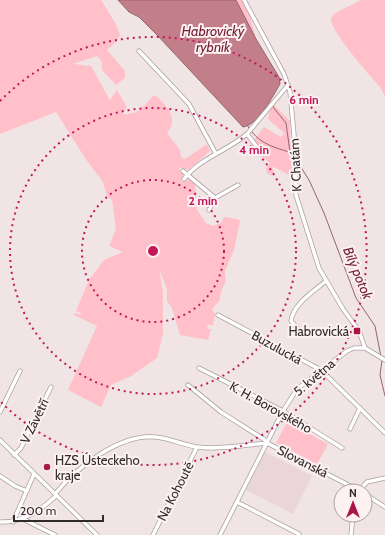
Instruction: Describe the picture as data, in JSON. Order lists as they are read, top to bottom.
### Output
{
  "streets": {
    "street": [
      "K Chatám",
      "Buzulucká",
      "5. května",
      "K. H. Borovského",
      "V Závětří",
      "Slovanská",
      "Na Kohoutě"
    ]
  },
  "crossings": [
    ["K Chatám", "5. května"],
    ["Buzulucká", "5. května"],
    ["5. května", "K. H. Borovského"],
    ["5. května", "Slovanská"]
  ],
  "water": ["Habrovický rybník", "Bílý potok"],
  "places": {
    "transit": ["Habrovická"],
    "other": ["HZS Ústeckeho kraje"]
  },
  "scale_bar": "200 m",
  "north": "top",
  "rings": ["6 min", "4 min", "2 min"]
}
